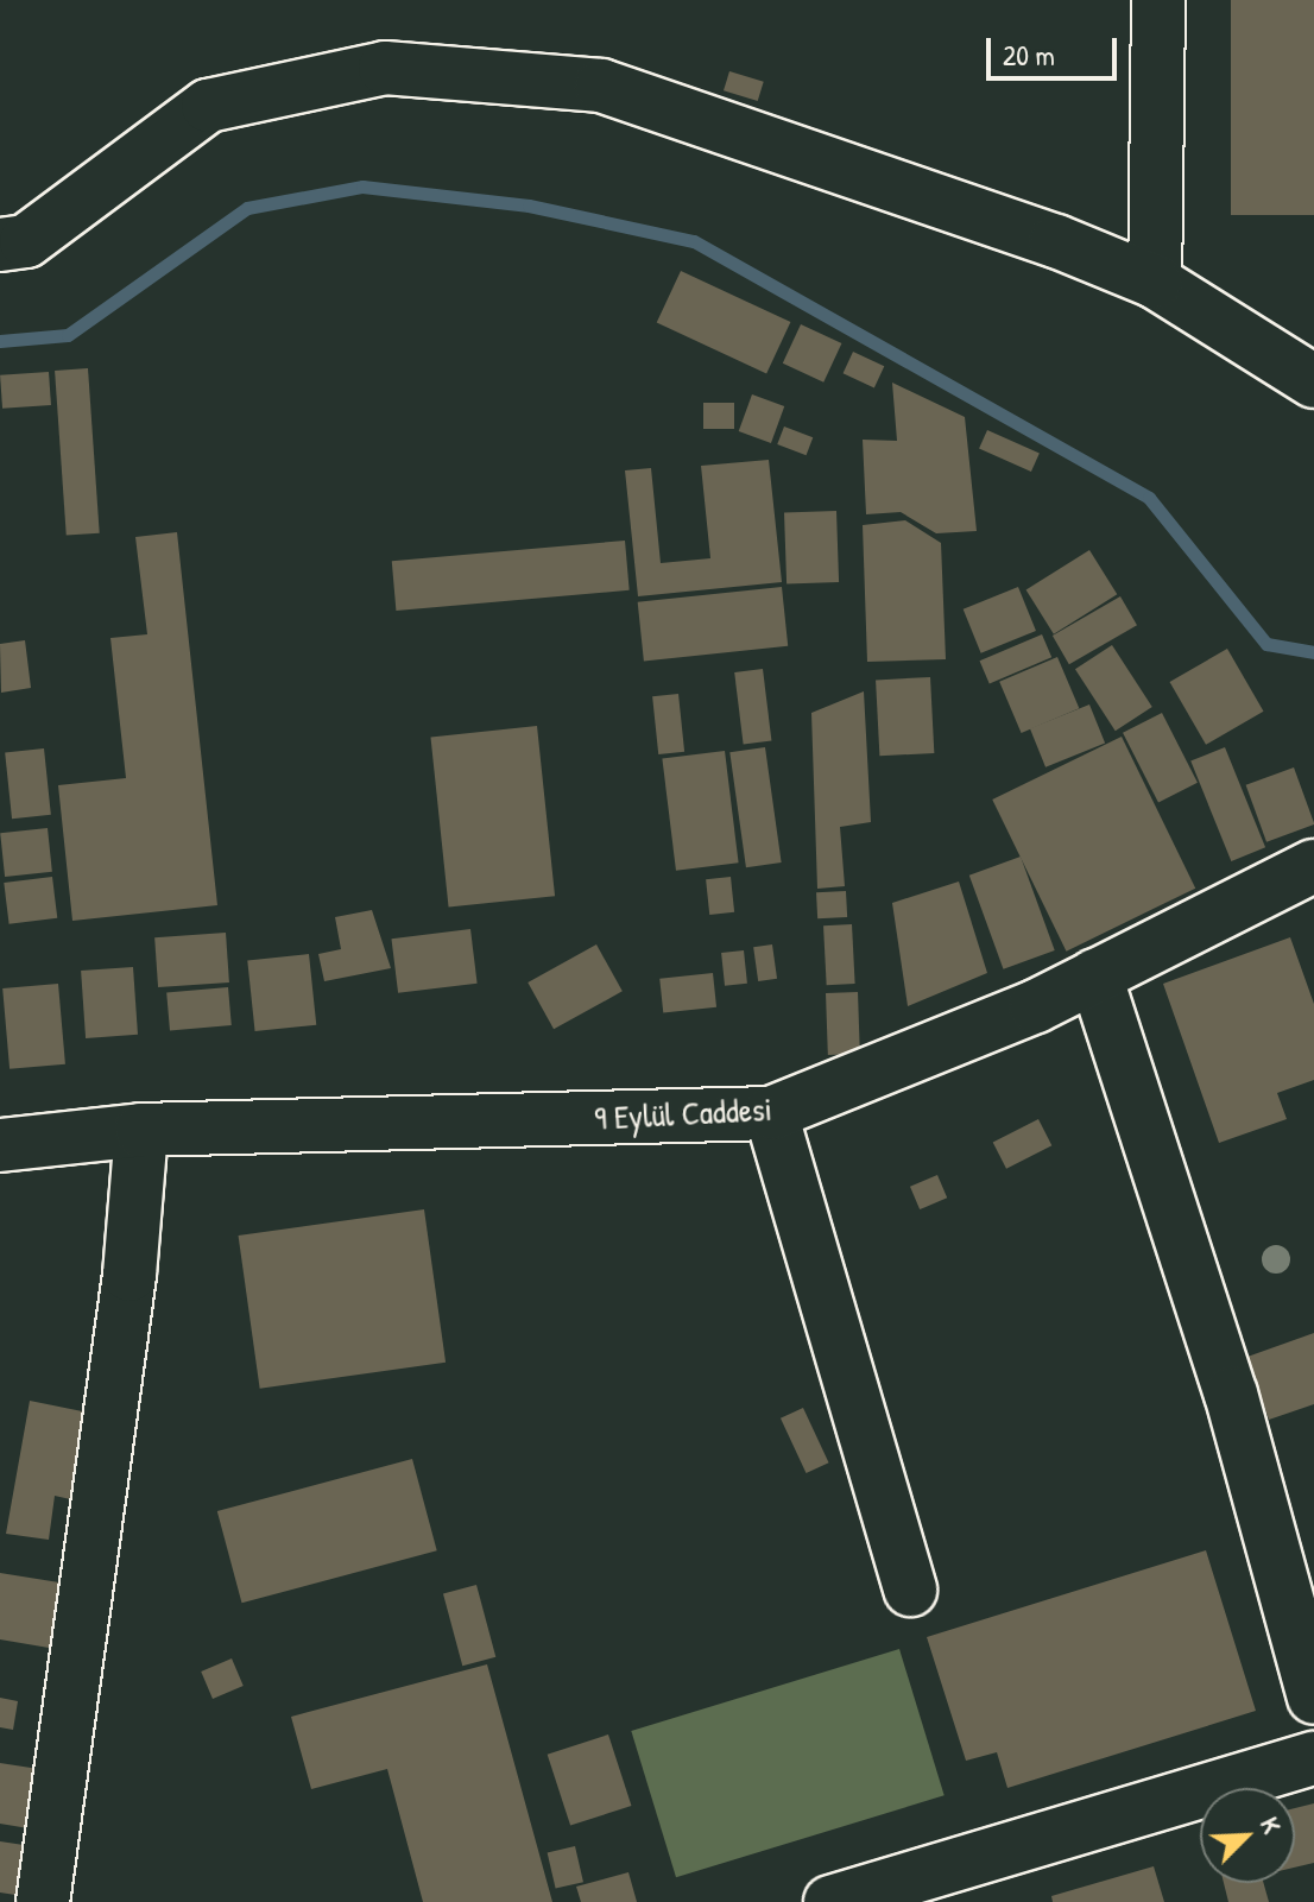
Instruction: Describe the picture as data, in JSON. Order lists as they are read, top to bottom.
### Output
{
  "streets": {
    "street": ["9 Eylül Caddesi"]
  },
  "scale_bar": "20 m",
  "north": "top right"
}
